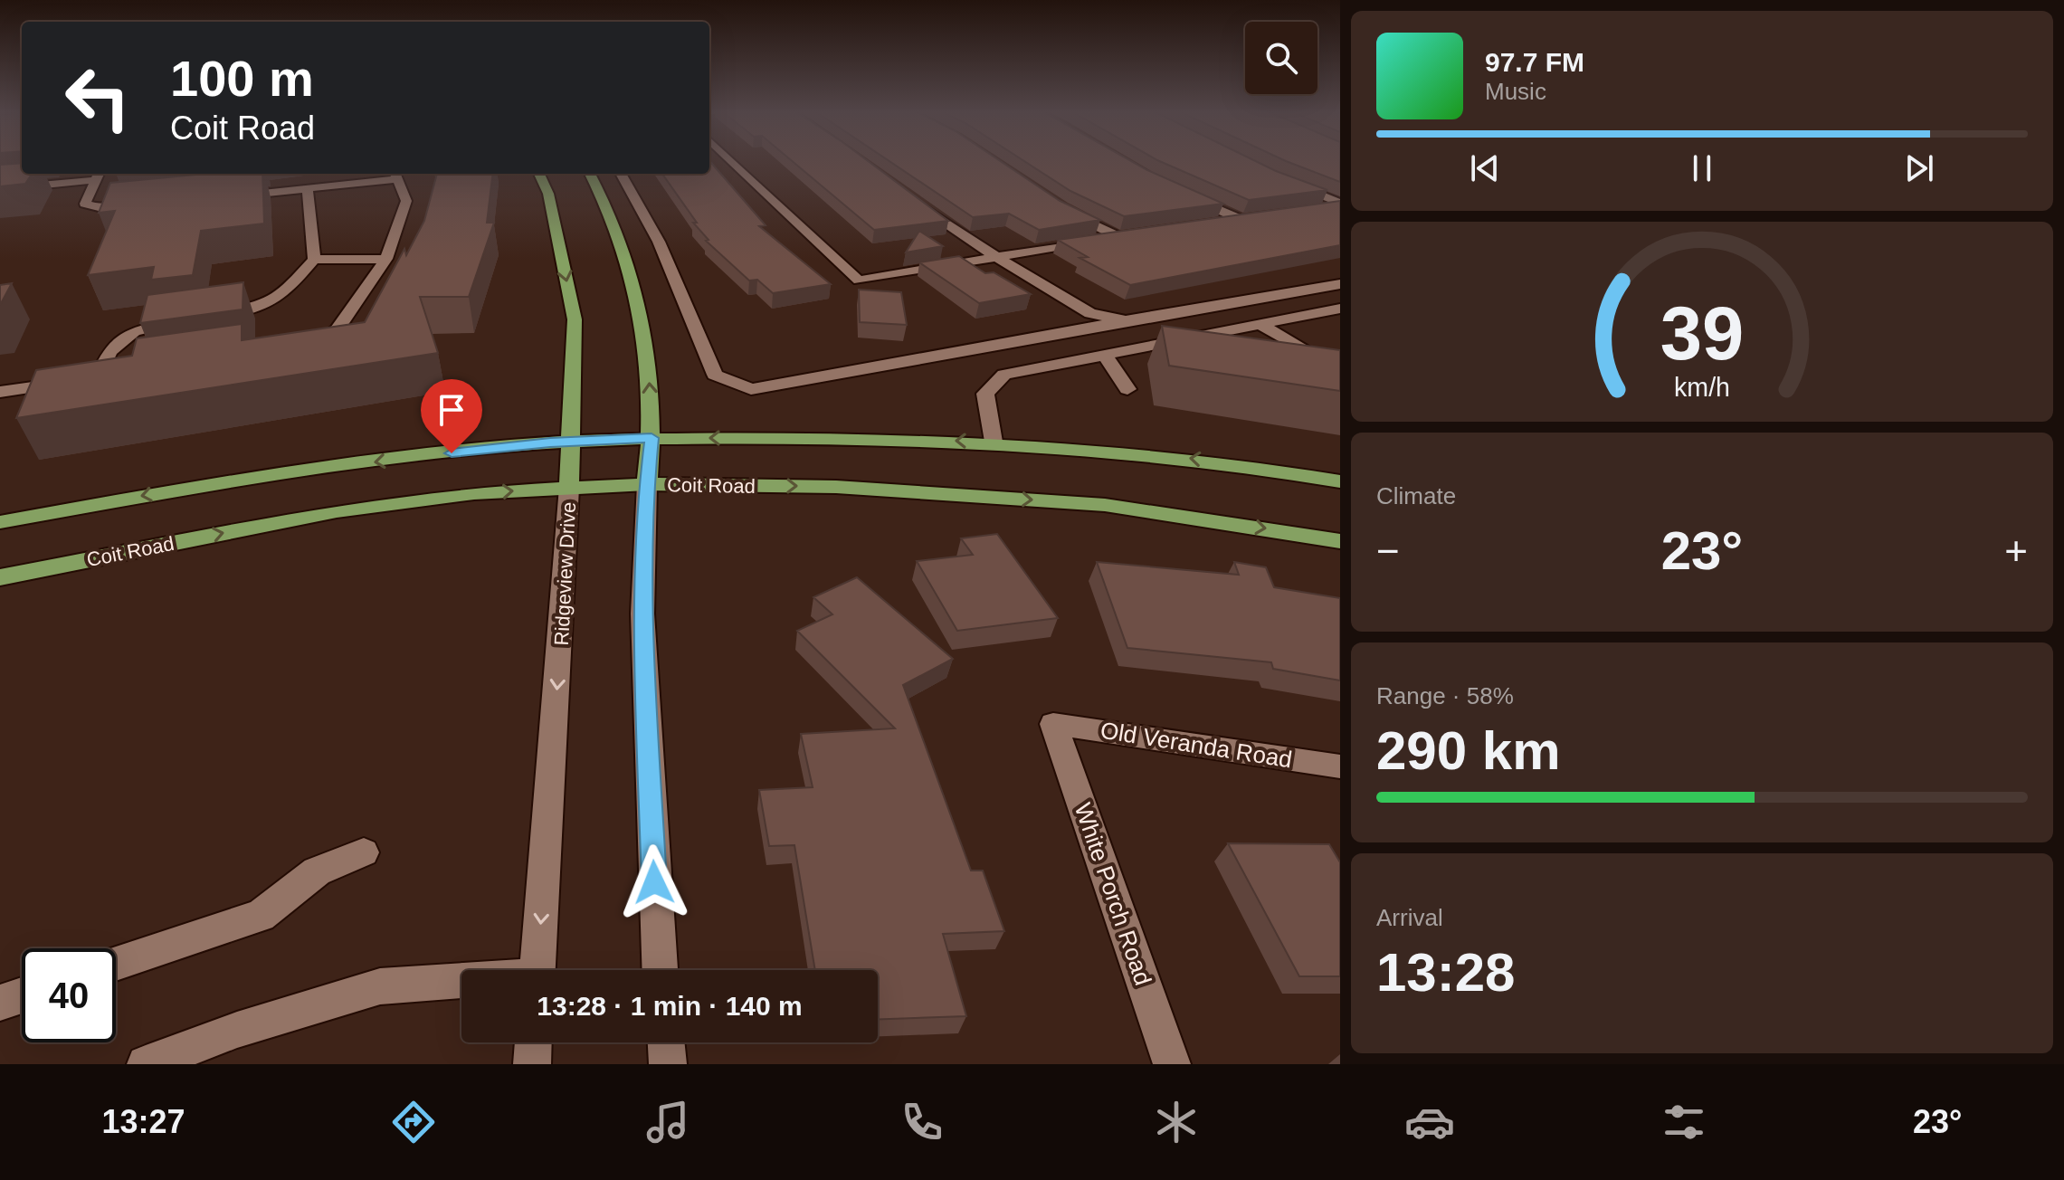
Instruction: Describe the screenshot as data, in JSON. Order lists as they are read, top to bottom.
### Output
{
  "streets": {
    "main road": ["Coit Road", "Ridgeview Drive"],
    "street": ["Old Veranda Road", "White Porch Road"]
  },
  "crossings": [
    ["Coit Road", "Ridgeview Drive"],
    ["Old Veranda Road", "White Porch Road"]
  ],
  "page": {
    "turn": ["100 m", "Coit Road"],
    "song": ["97.7 FM", "Music"],
    "tile": [
      "Climate",
      ["Range · 58%", "290 km"],
      ["Arrival", "13:28"]
    ],
    "heat": ["−", "23°", "+"],
    "limit": "40",
    "trip": "13:28 · 1 min · 140 m",
    "tabs": ["13:27", "23°"],
    "gauge": ["39", "km/h"]
  }
}
